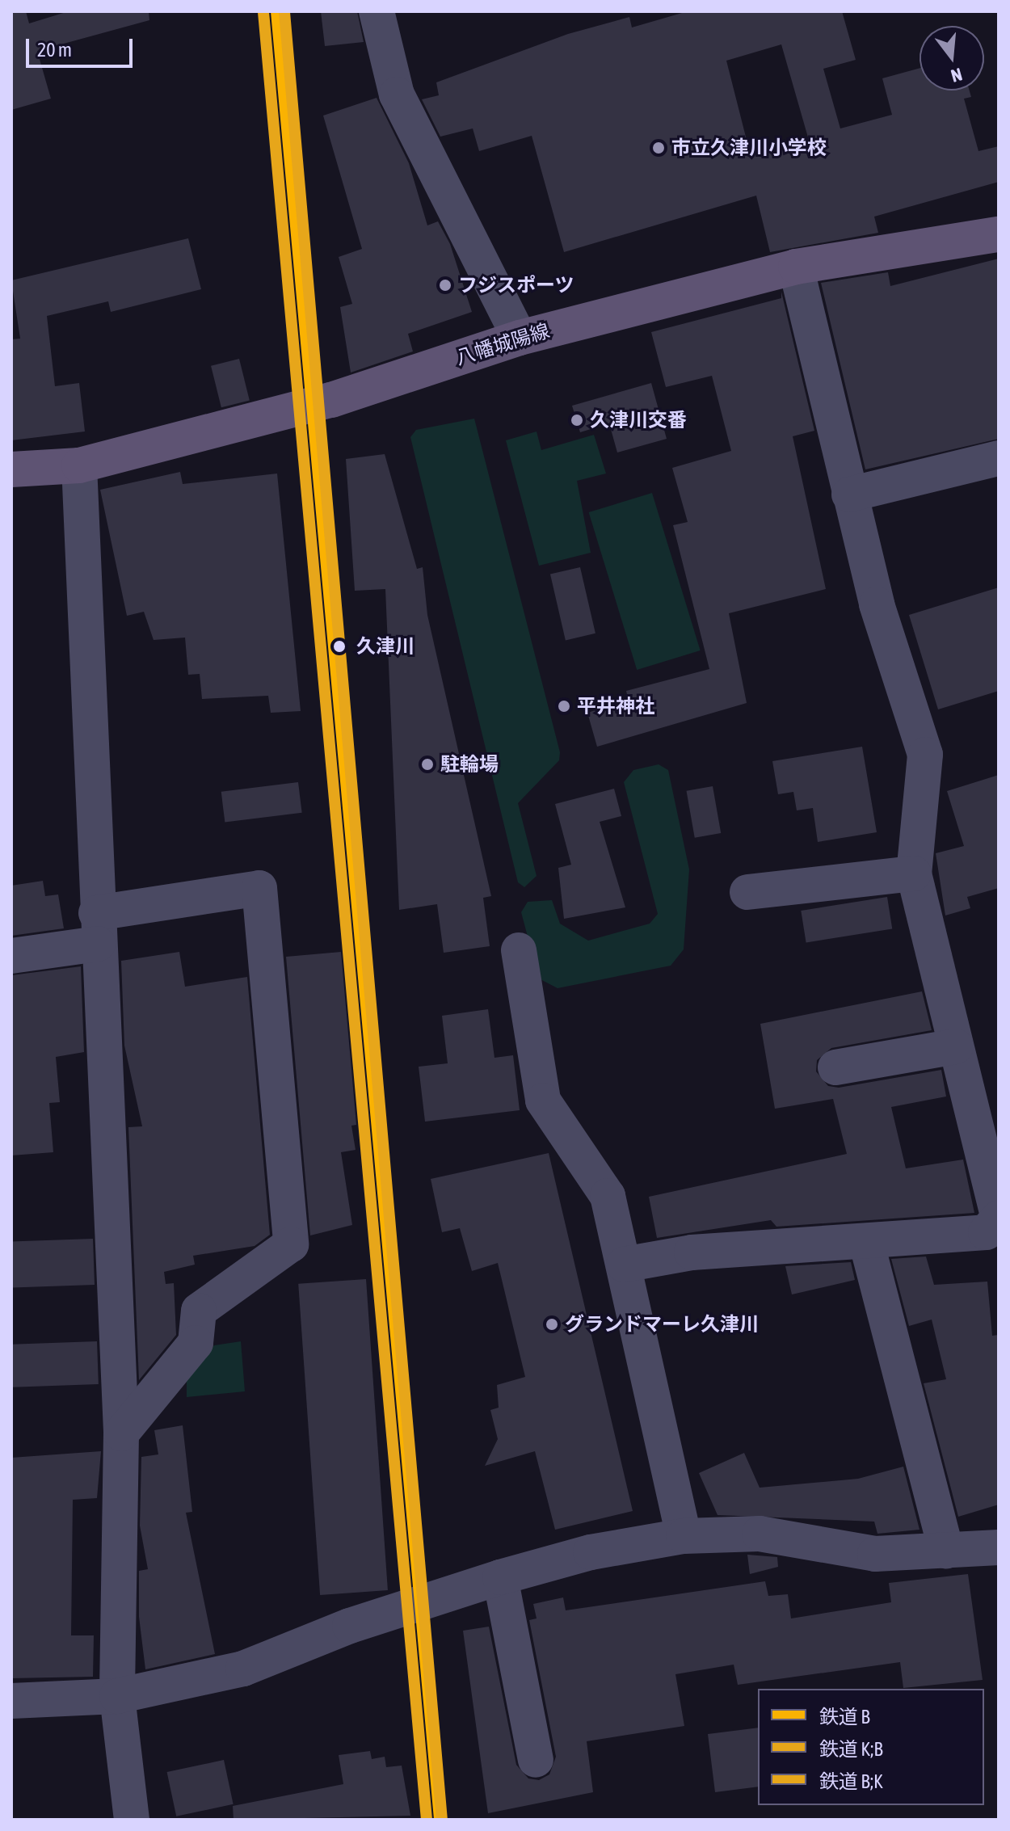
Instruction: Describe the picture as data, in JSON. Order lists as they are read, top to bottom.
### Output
{
  "streets": {
    "main road": ["八幡城陽線"]
  },
  "places": [
    "市立久津川小学校",
    "フジスポーツ",
    "久津川交番",
    "久津川",
    "平井神社",
    "駐輪場",
    "グランドマーレ久津川"
  ],
  "lines": ["rail line B", "rail line K;B", "rail line B;K"],
  "legend": ["鉄道 B", "鉄道 K;B", "鉄道 B;K"],
  "scale_bar": "20 m",
  "north": "bottom"
}
